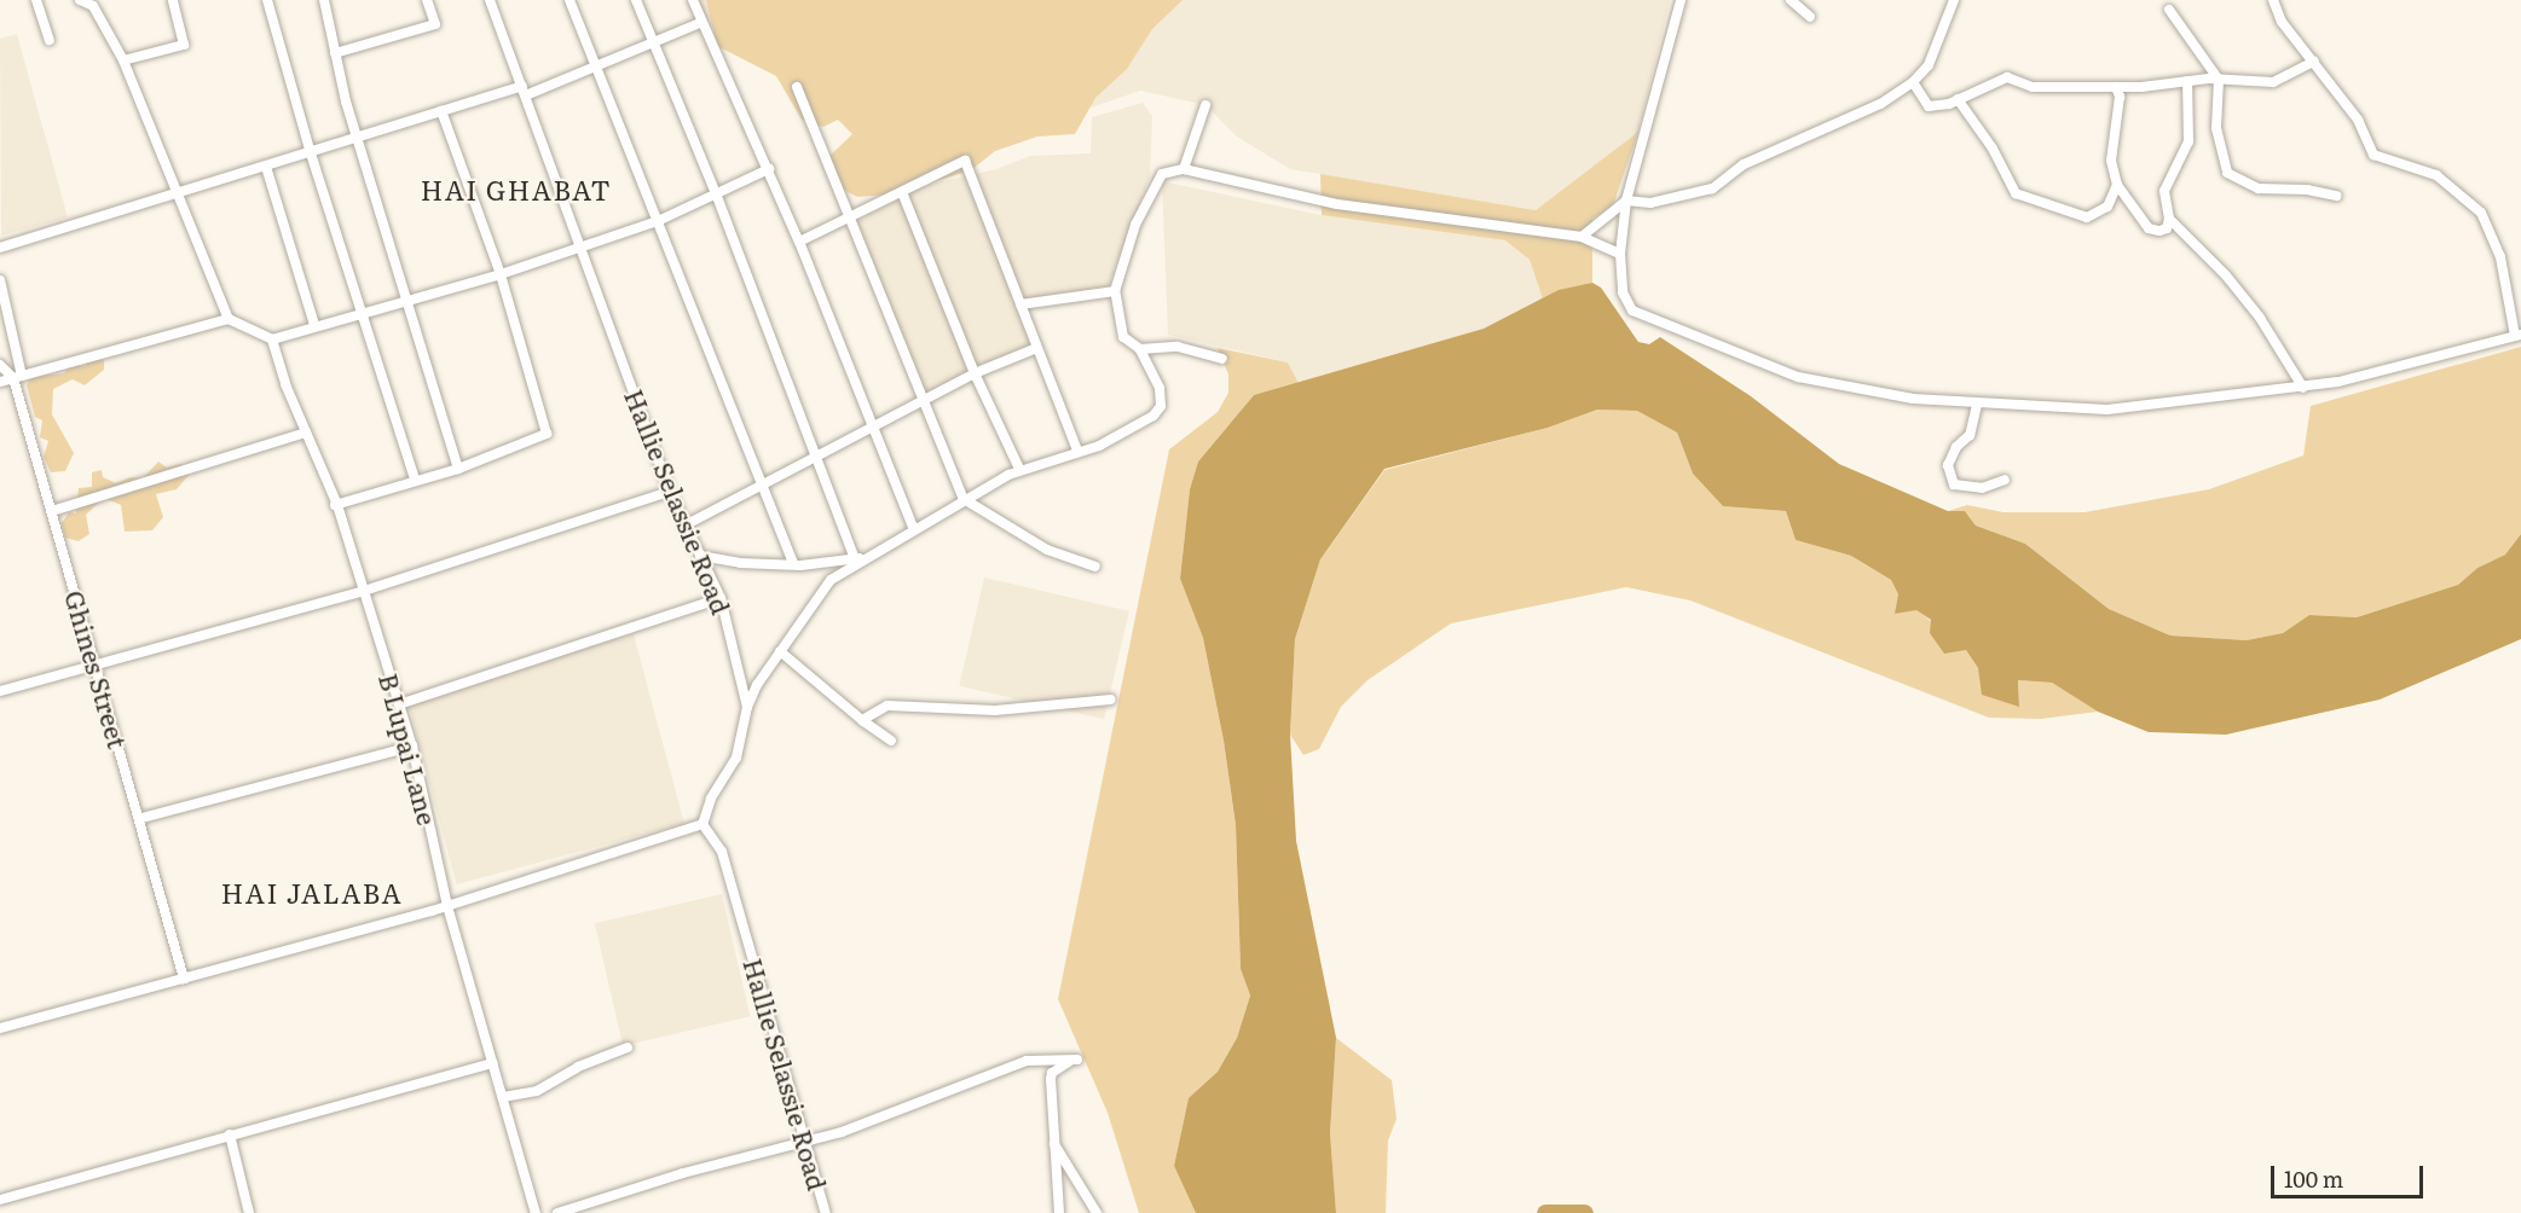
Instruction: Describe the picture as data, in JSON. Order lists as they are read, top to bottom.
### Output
{
  "streets": {
    "street": ["Hallie Selassie Road", "Ghines Street", "B Lupai Lane"]
  },
  "districts": ["HAI GHABAT", "HAI JALABA"],
  "scale_bar": "100 m"
}
